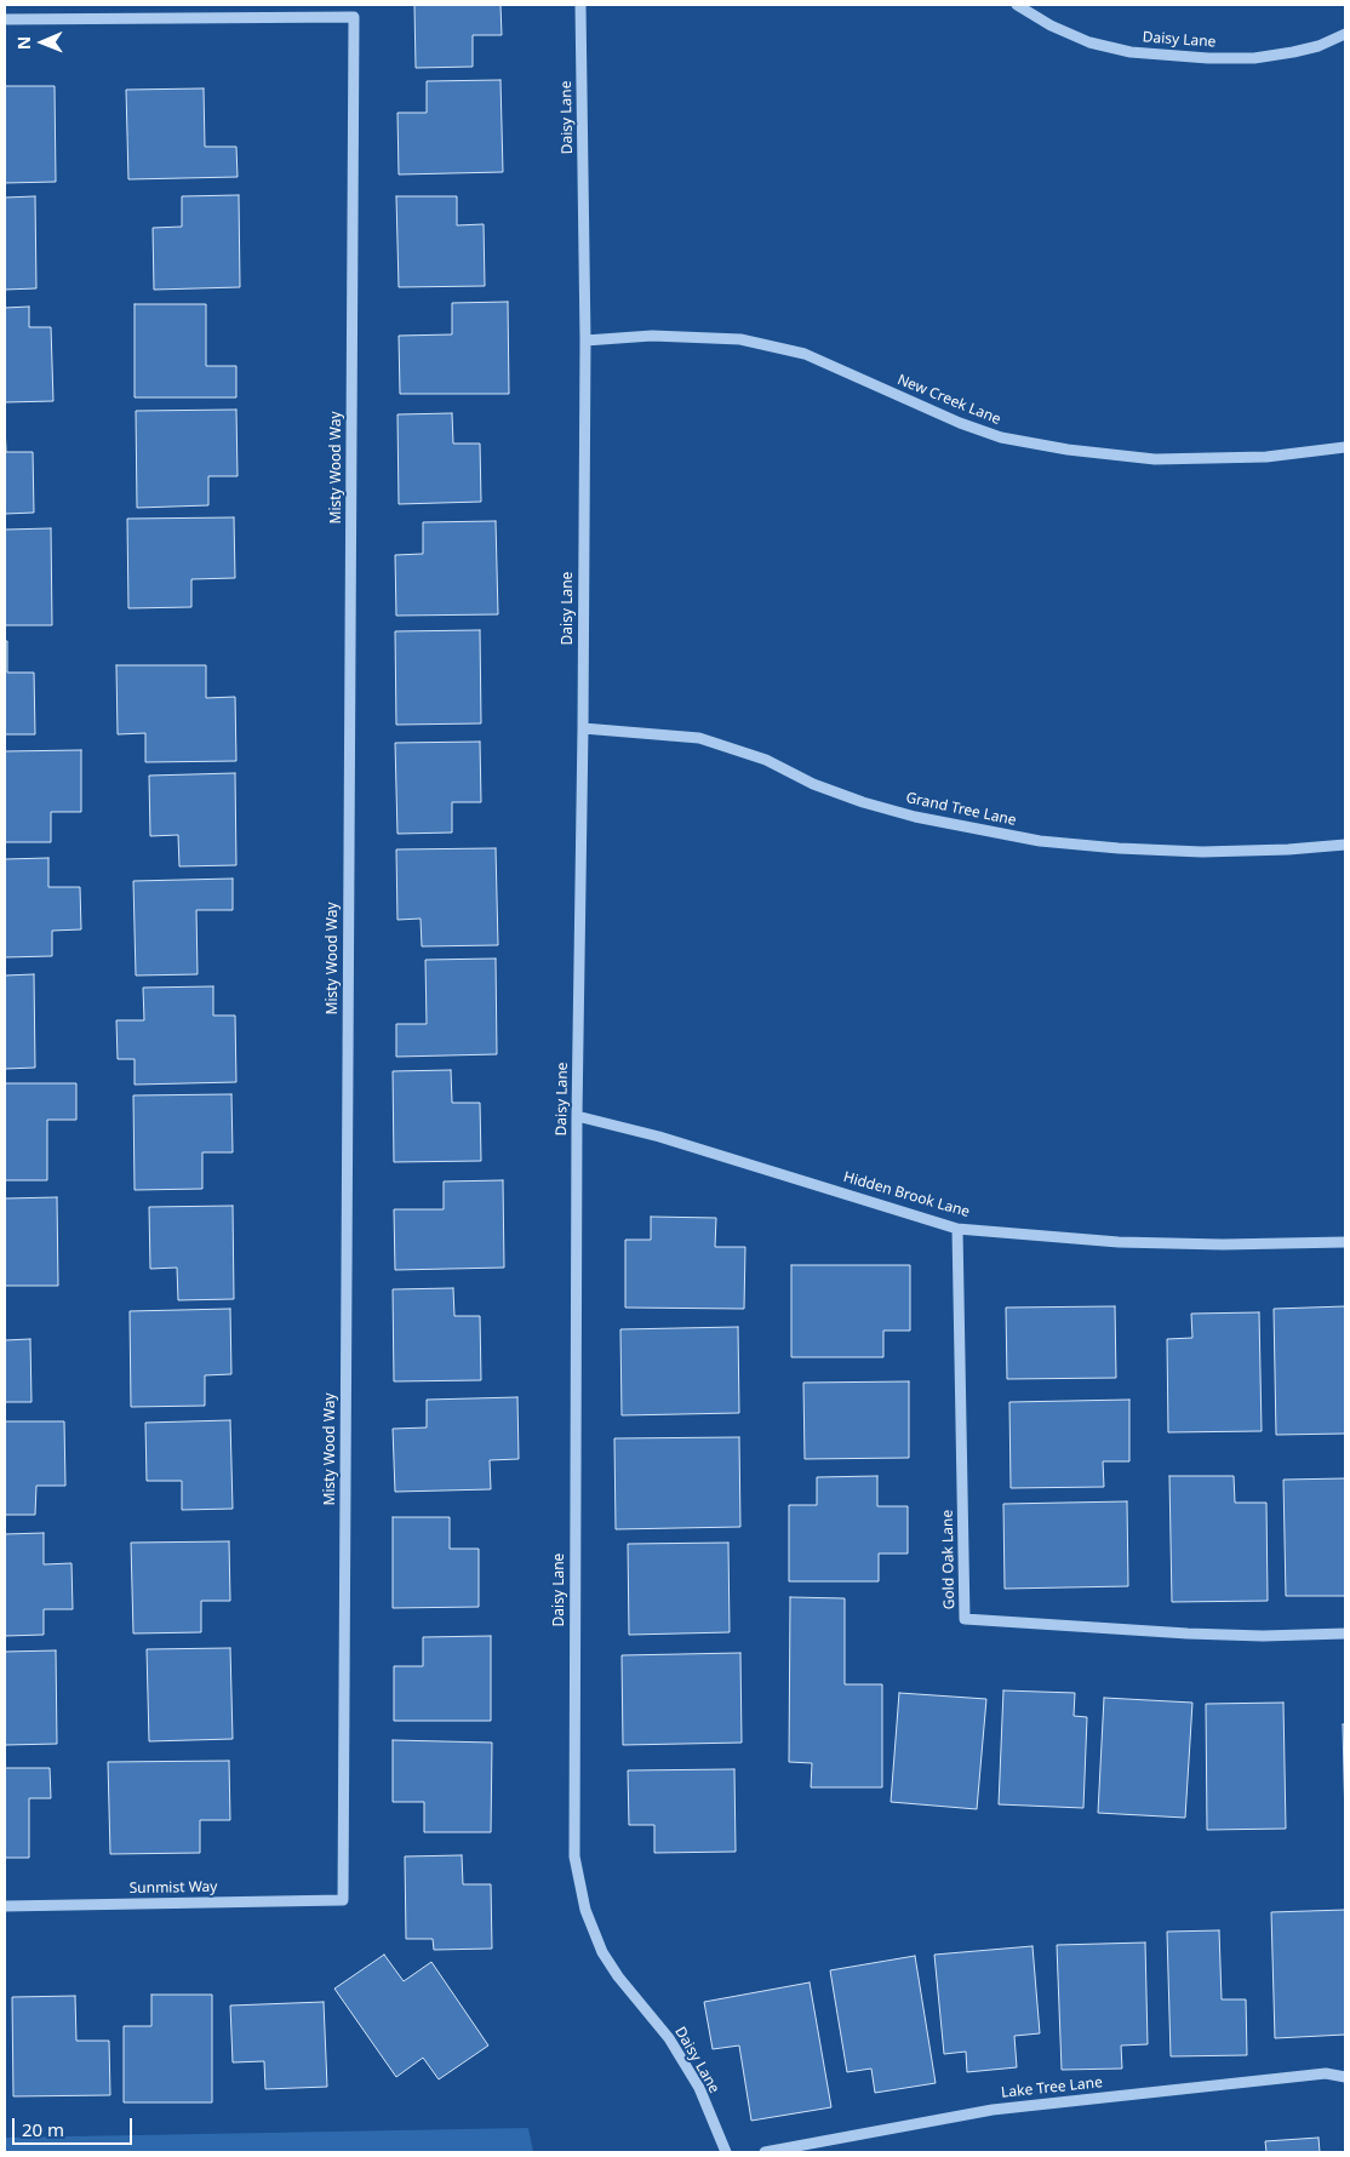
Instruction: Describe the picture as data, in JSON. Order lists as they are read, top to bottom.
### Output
{
  "streets": {
    "street": [
      "Daisy Lane",
      "New Creek Lane",
      "Misty Wood Way",
      "Grand Tree Lane",
      "Hidden Brook Lane",
      "Gold Oak Lane",
      "Sunmist Way",
      "Lake Tree Lane"
    ]
  },
  "crossings": [
    ["Daisy Lane", "New Creek Lane"],
    ["Daisy Lane", "Grand Tree Lane"],
    ["Daisy Lane", "Hidden Brook Lane"],
    ["Misty Wood Way", "Sunmist Way"],
    ["Hidden Brook Lane", "Gold Oak Lane"]
  ],
  "scale_bar": "20 m",
  "north": "left"
}
